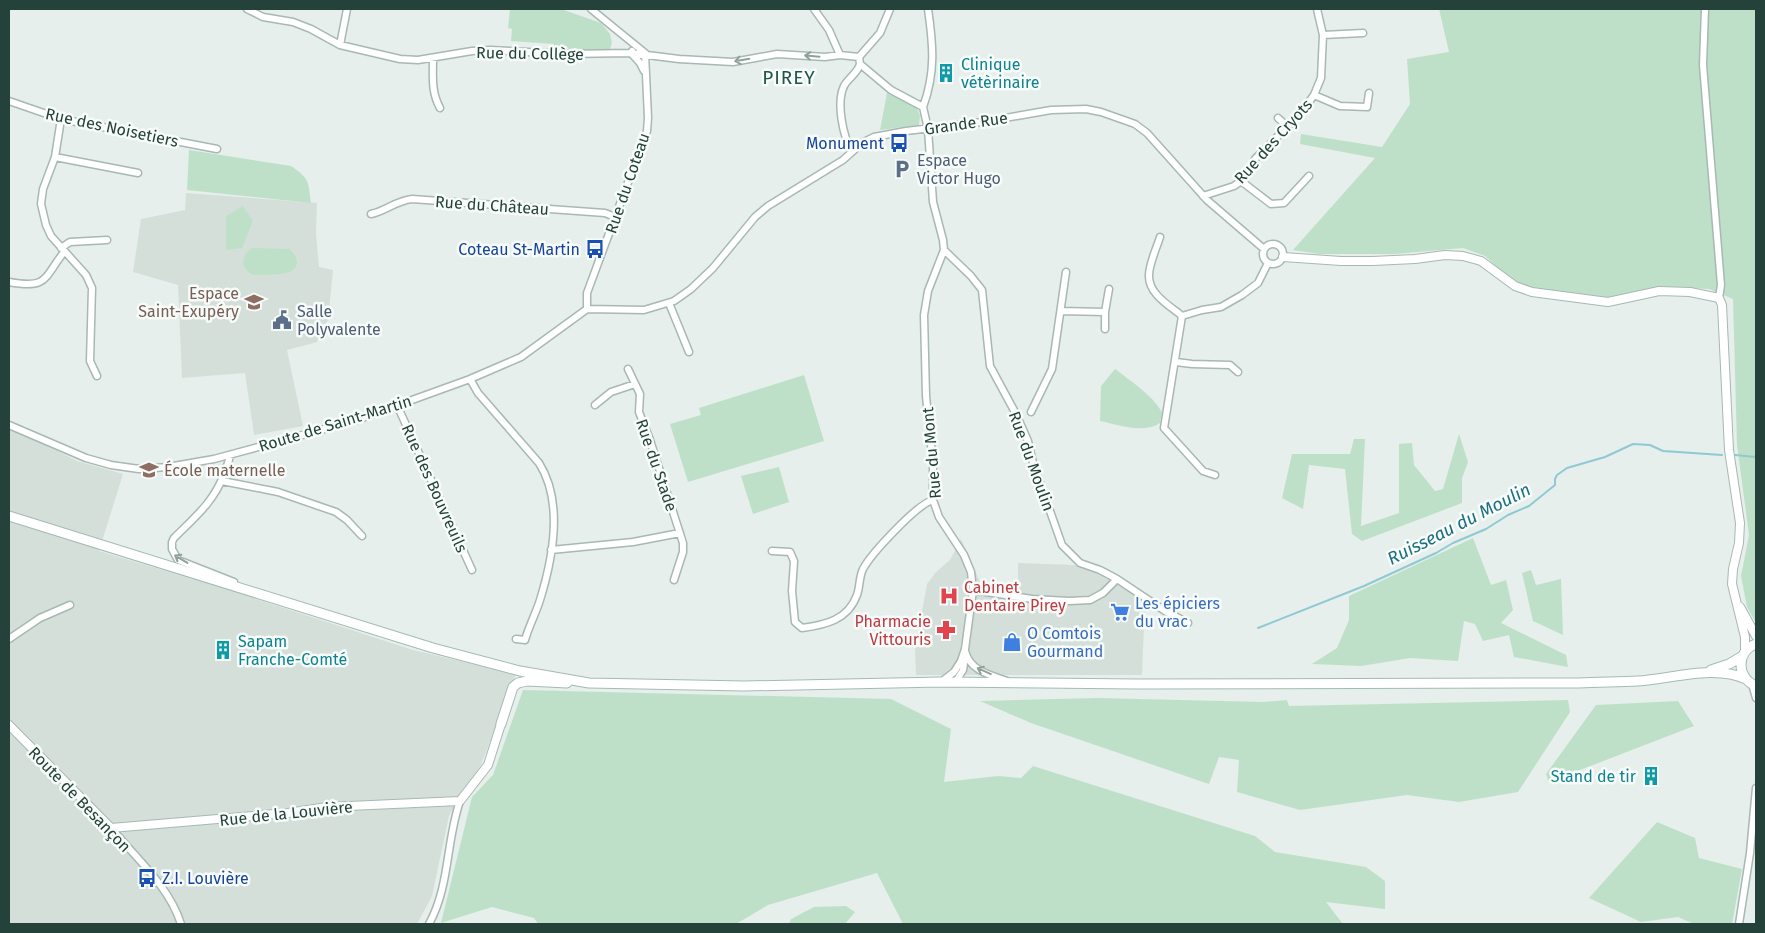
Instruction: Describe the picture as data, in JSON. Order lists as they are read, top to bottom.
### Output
{
  "streets": {
    "street": [
      "Rue du Collège",
      "Grande Rue",
      "Rue des Noisetiers",
      "Rue des Cryots",
      "Rue du Coteau",
      "Rue du Château",
      "Route de Saint-Martin",
      "Rue du Mont",
      "Rue du Moulin",
      "Rue du Stade",
      "Rue des Bouvreuils",
      "Route de Besançon",
      "Rue de la Louvière"
    ]
  },
  "crossings": [
    ["Rue du Collège", "Rue du Coteau"],
    ["Grande Rue", "Rue des Cryots"],
    ["Grande Rue", "Rue du Coteau"],
    ["Grande Rue", "Route de Saint-Martin"],
    ["Rue du Coteau", "Rue du Château"],
    ["Rue du Coteau", "Route de Saint-Martin"],
    ["Route de Saint-Martin", "Rue des Bouvreuils"],
    ["Rue du Mont", "Rue du Moulin"],
    ["Route de Besançon", "Rue de la Louvière"]
  ],
  "districts": ["PIREY"],
  "water": ["Ruisseau du Moulin"],
  "places": {
    "building": ["Clinique vétèrinaire", "Sapam Franche-Comté", "Stand de tir"],
    "bus stop": ["Monument", "Coteau St-Martin", "Z.I. Louvière"],
    "parking": ["Espace Victor Hugo"],
    "school or university": ["Espace Saint-Exupéry", "École maternelle"],
    "public building": ["Salle Polyvalente"],
    "hospital": ["Cabinet Dentaire Pirey"],
    "supermarket": ["Les épiciers du vrac"],
    "pharmacy": ["Pharmacie Vittouris"],
    "shop": ["O Comtois Gourmand"]
  }
}
